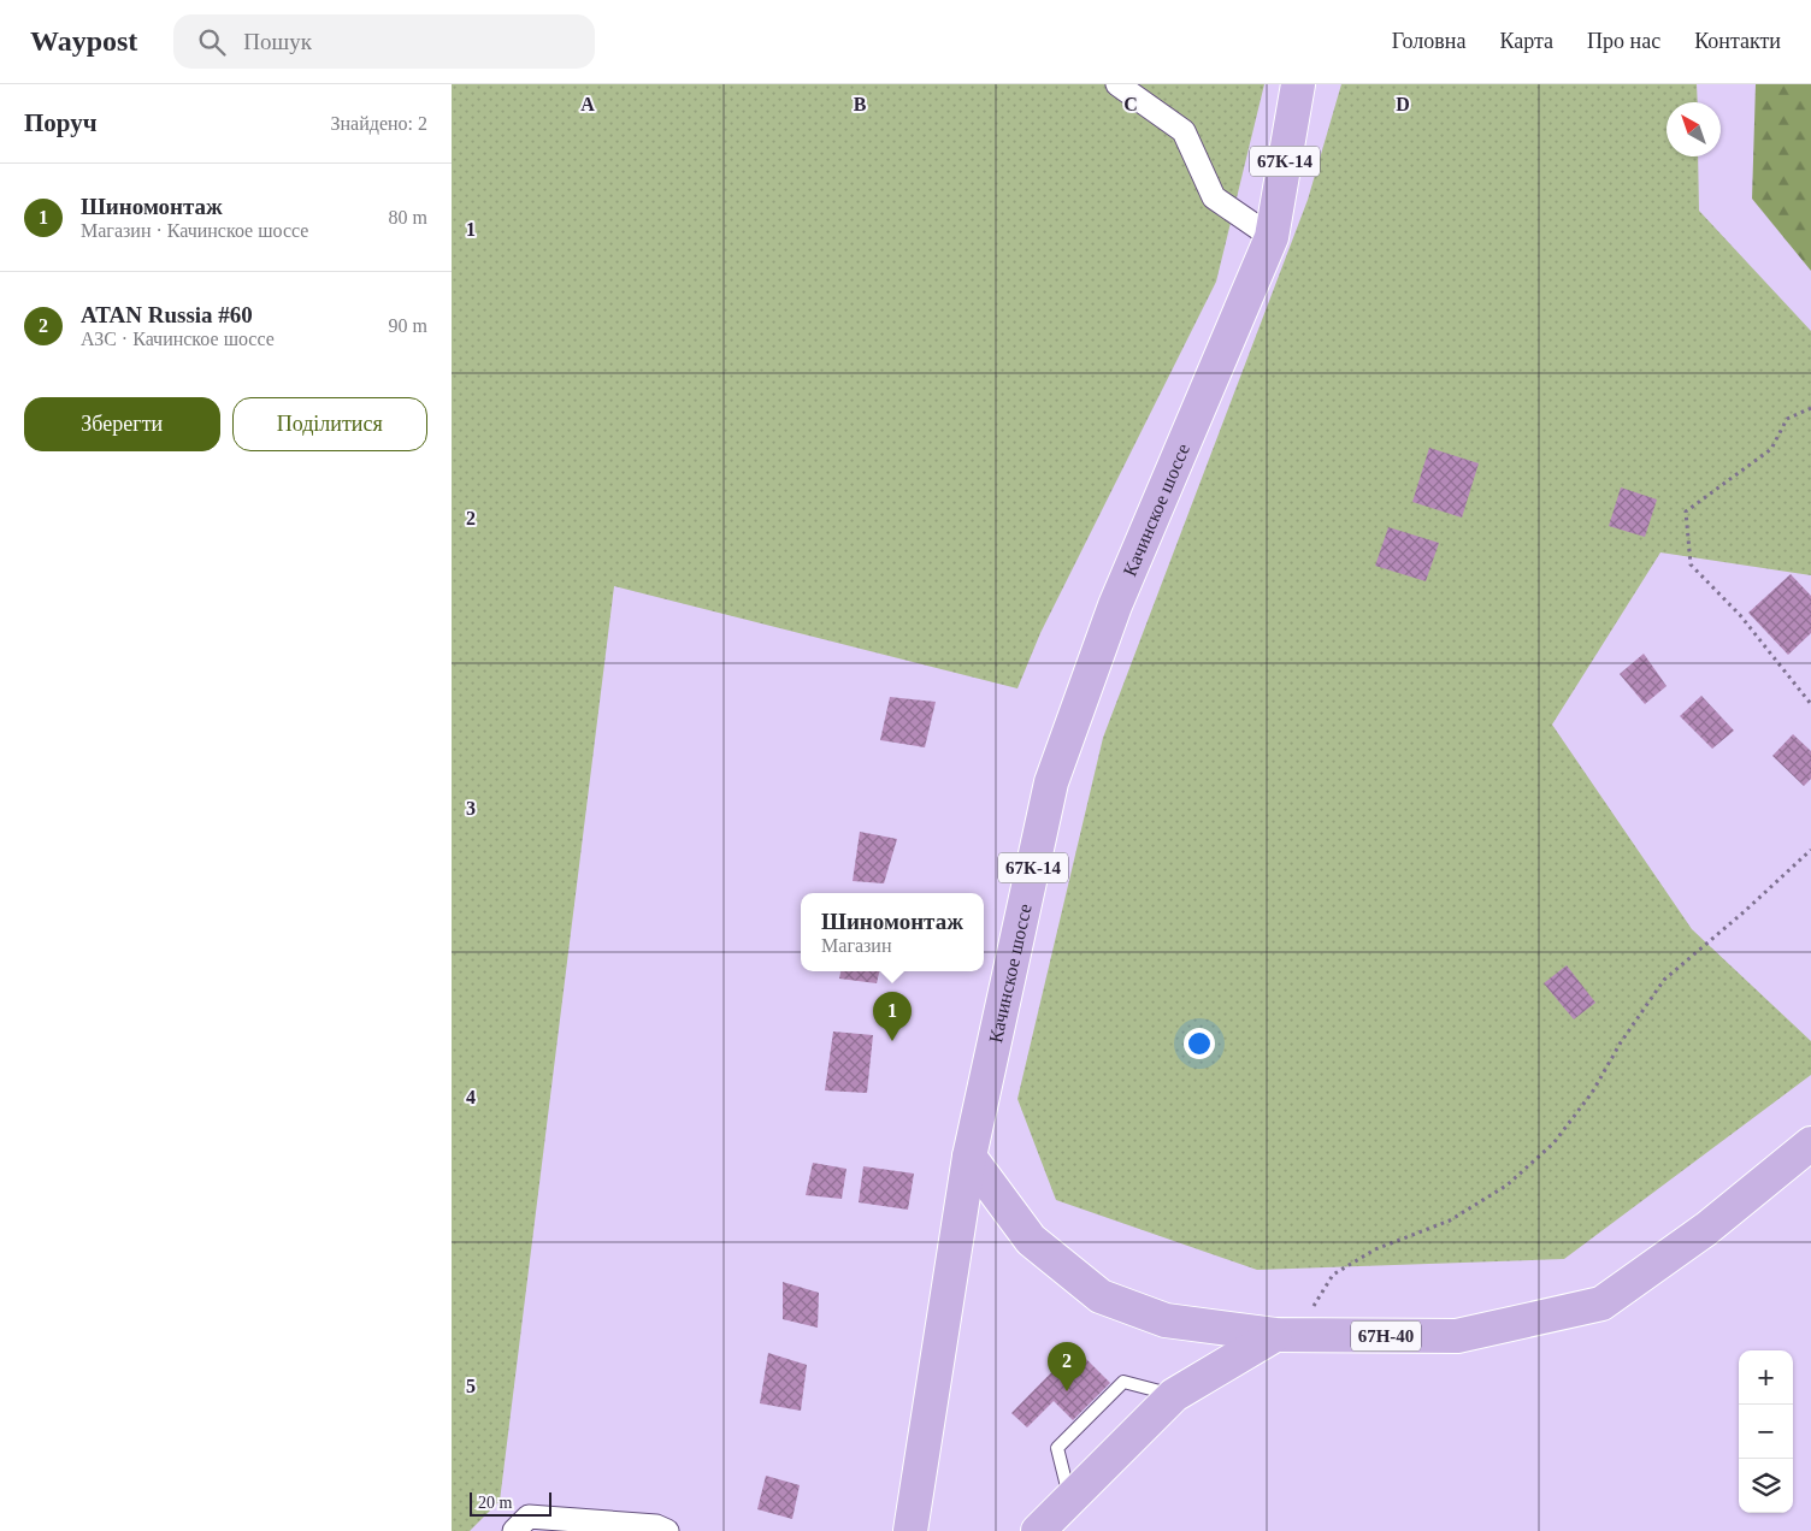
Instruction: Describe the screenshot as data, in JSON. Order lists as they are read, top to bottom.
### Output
{
  "streets": {
    "main road": ["67К-14", "Качинское шоссе", "67H-40"]
  },
  "crossings": [
    ["67К-14", "Качинское шоссе"],
    ["Качинское шоссе", "67H-40"]
  ],
  "scale_bar": "20 m",
  "north": "top left",
  "page": {
    "header": "Waypost",
    "search": "Пошук",
    "nav": [
      "Головна",
      "Карта",
      "Про нас",
      "Контакти"
    ],
    "heading": ["Поруч", "Знайдено: 2"],
    "list": [
      {
        "mark": "1",
        "name": "Шиномонтаж",
        "note": "Магазин · Качинское шоссе",
        "value": "80 m"
      },
      {
        "mark": "2",
        "name": "ATAN Russia #60",
        "note": "АЗС · Качинское шоссе",
        "value": "90 m"
      }
    ],
    "buttons": ["Зберегти", "Поділитися"],
    "popup": ["Шиномонтаж", "Магазин"],
    "pins": ["1", "2"],
    "map_buttons": ["+", "−"],
    "scale": "20 m"
  },
  "grid": {
    "columns": [
      "A",
      "B",
      "C",
      "D"
    ],
    "rows": [
      "1",
      "2",
      "3",
      "4",
      "5"
    ]
  }
}
